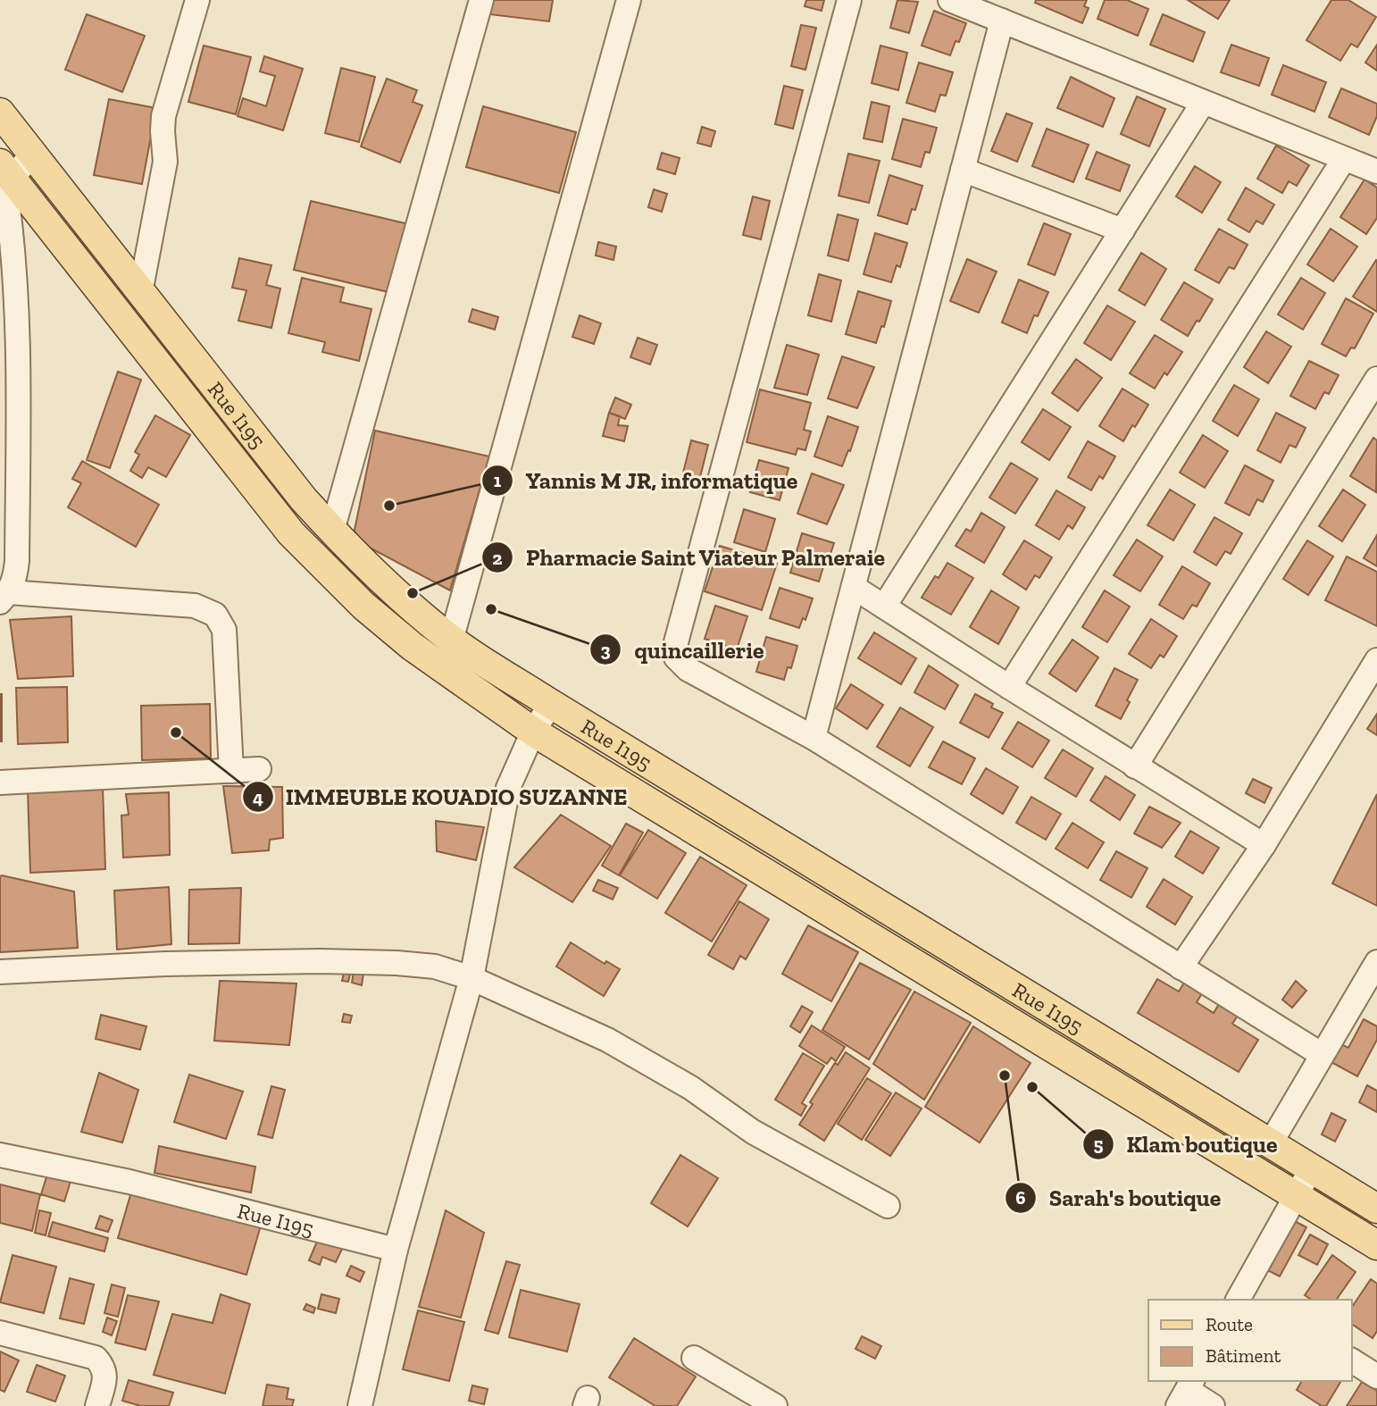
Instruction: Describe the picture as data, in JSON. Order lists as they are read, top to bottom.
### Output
{
  "streets": {
    "main road": ["Rue I195"]
  },
  "places": [
    "Yannis M JR, informatique",
    "Pharmacie Saint Viateur Palmeraie",
    "quincaillerie",
    "IMMEUBLE KOUADIO SUZANNE",
    "Sarah's boutique",
    "Klam boutique"
  ],
  "legend": ["Route", "Bâtiment"]
}
